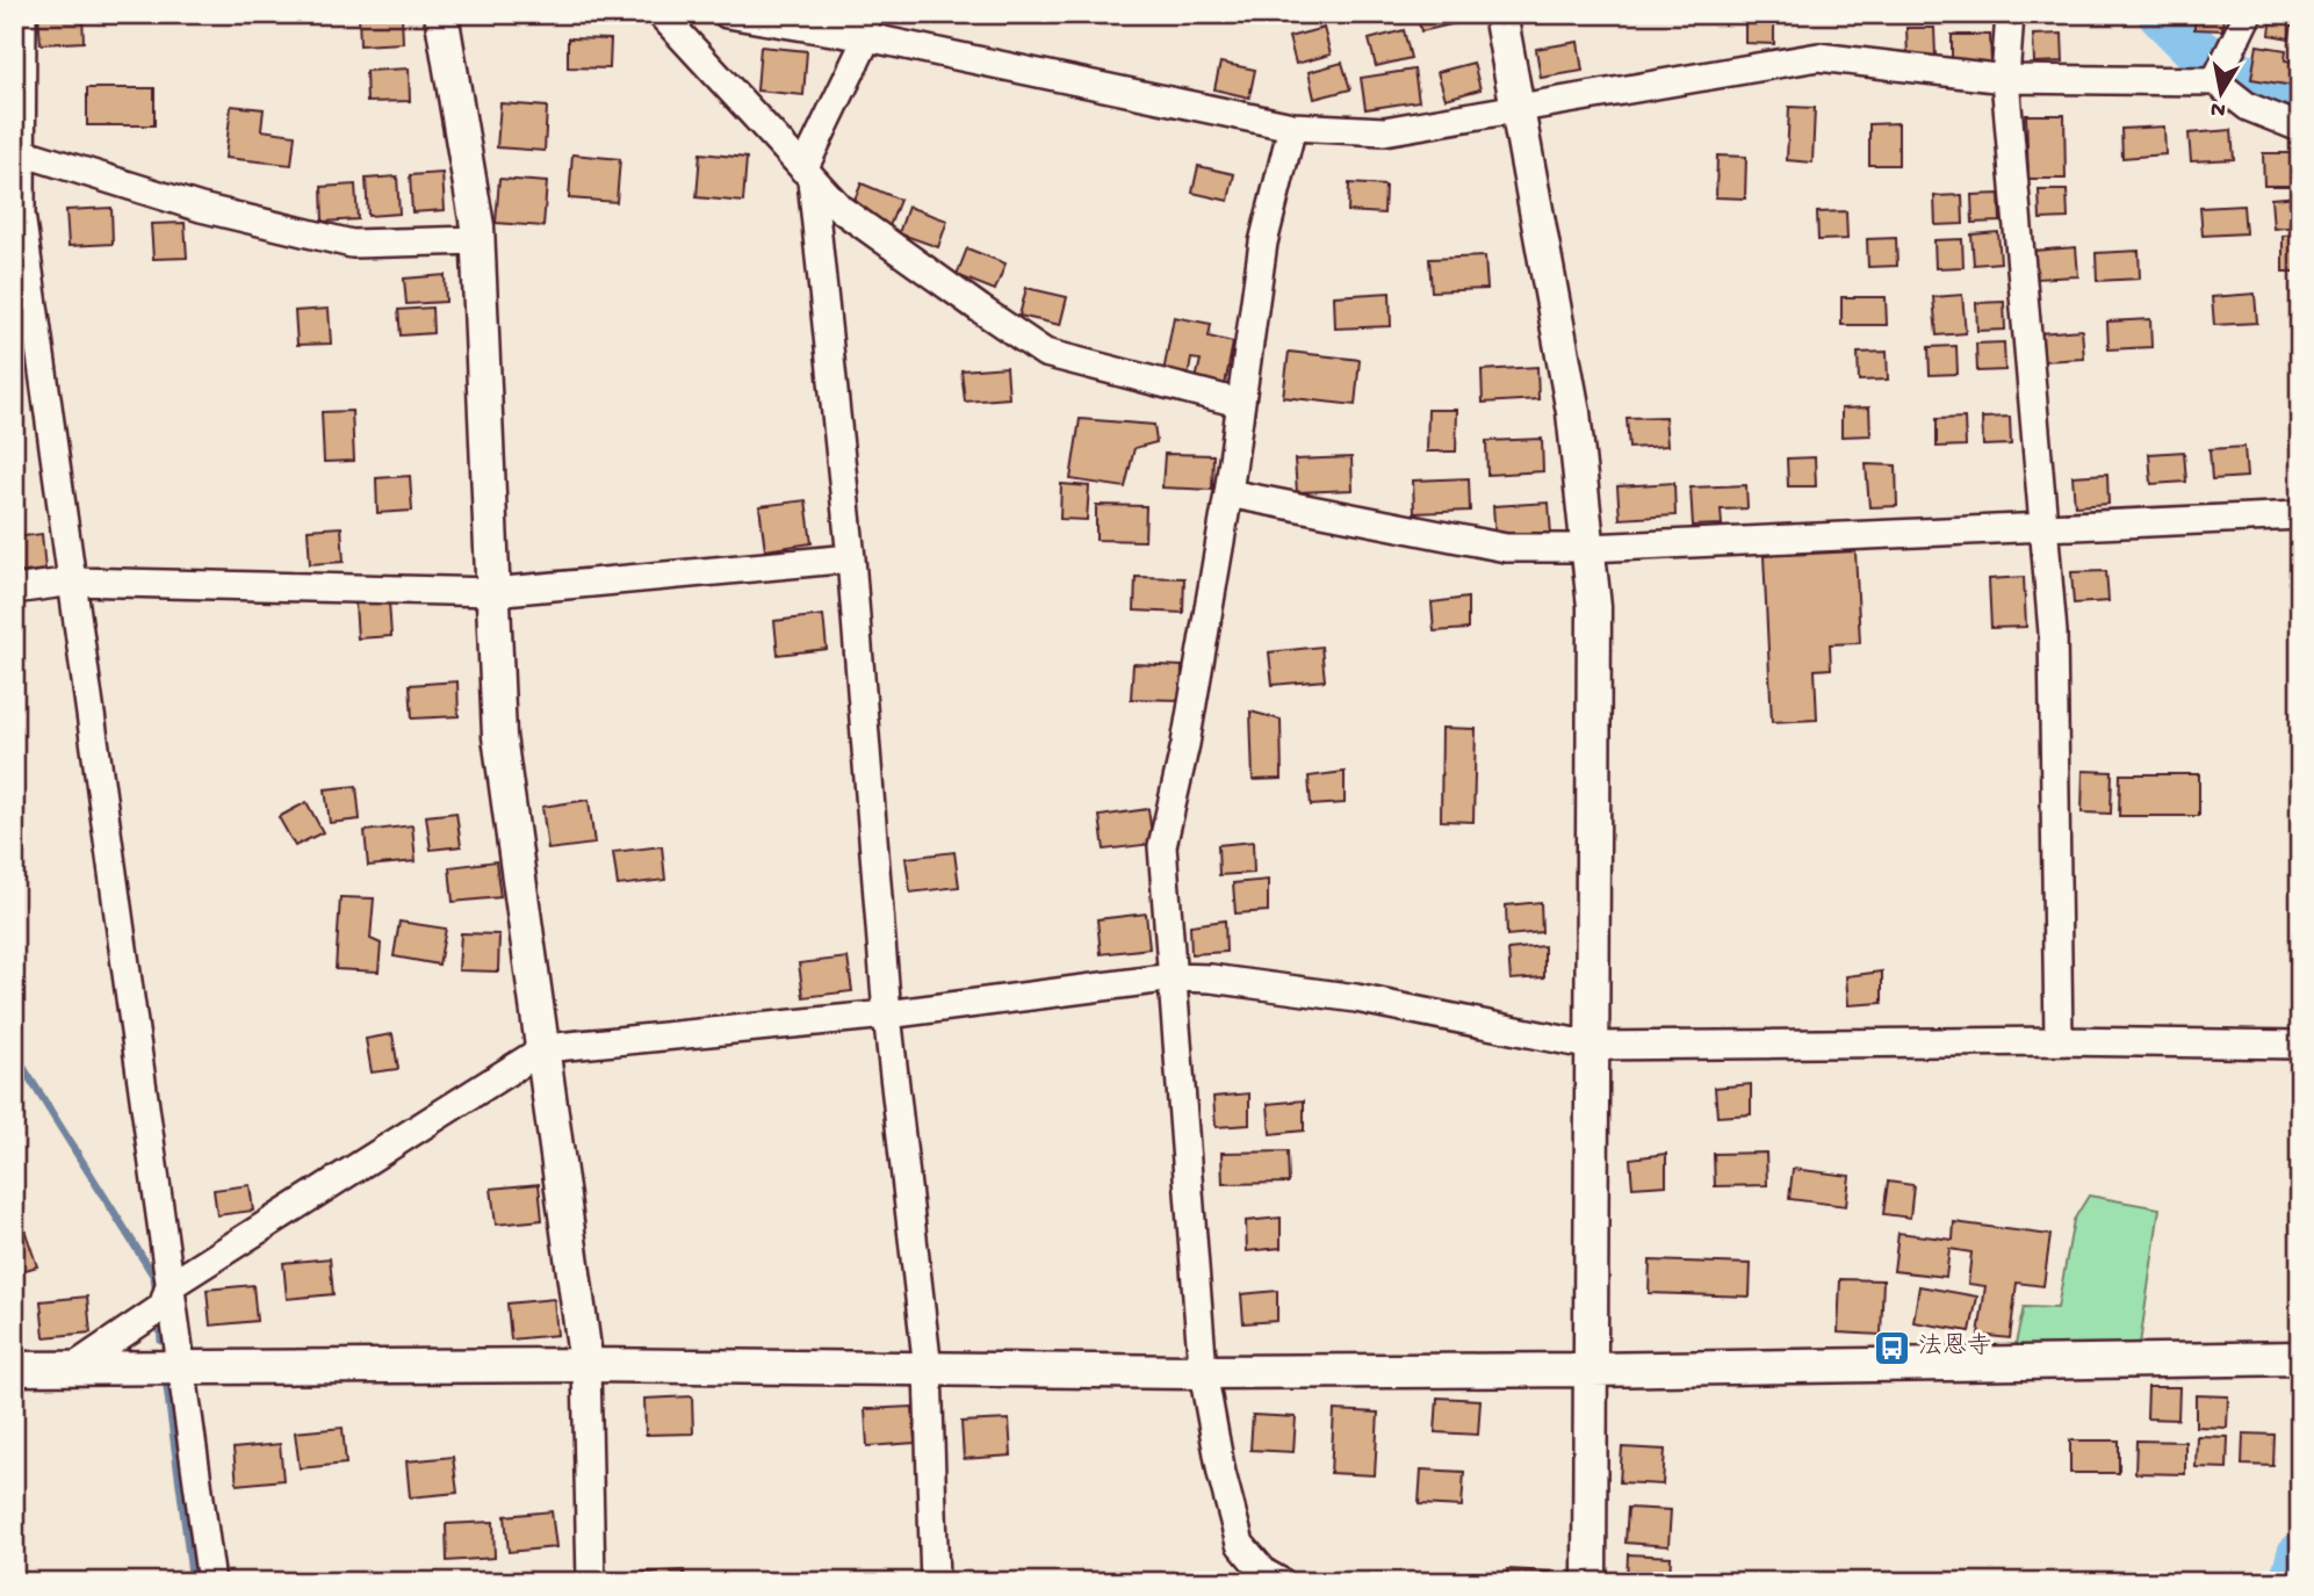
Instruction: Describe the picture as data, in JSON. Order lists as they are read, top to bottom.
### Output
{
  "places": {
    "bus stop": ["法恩寺"]
  },
  "north": "bottom"
}
